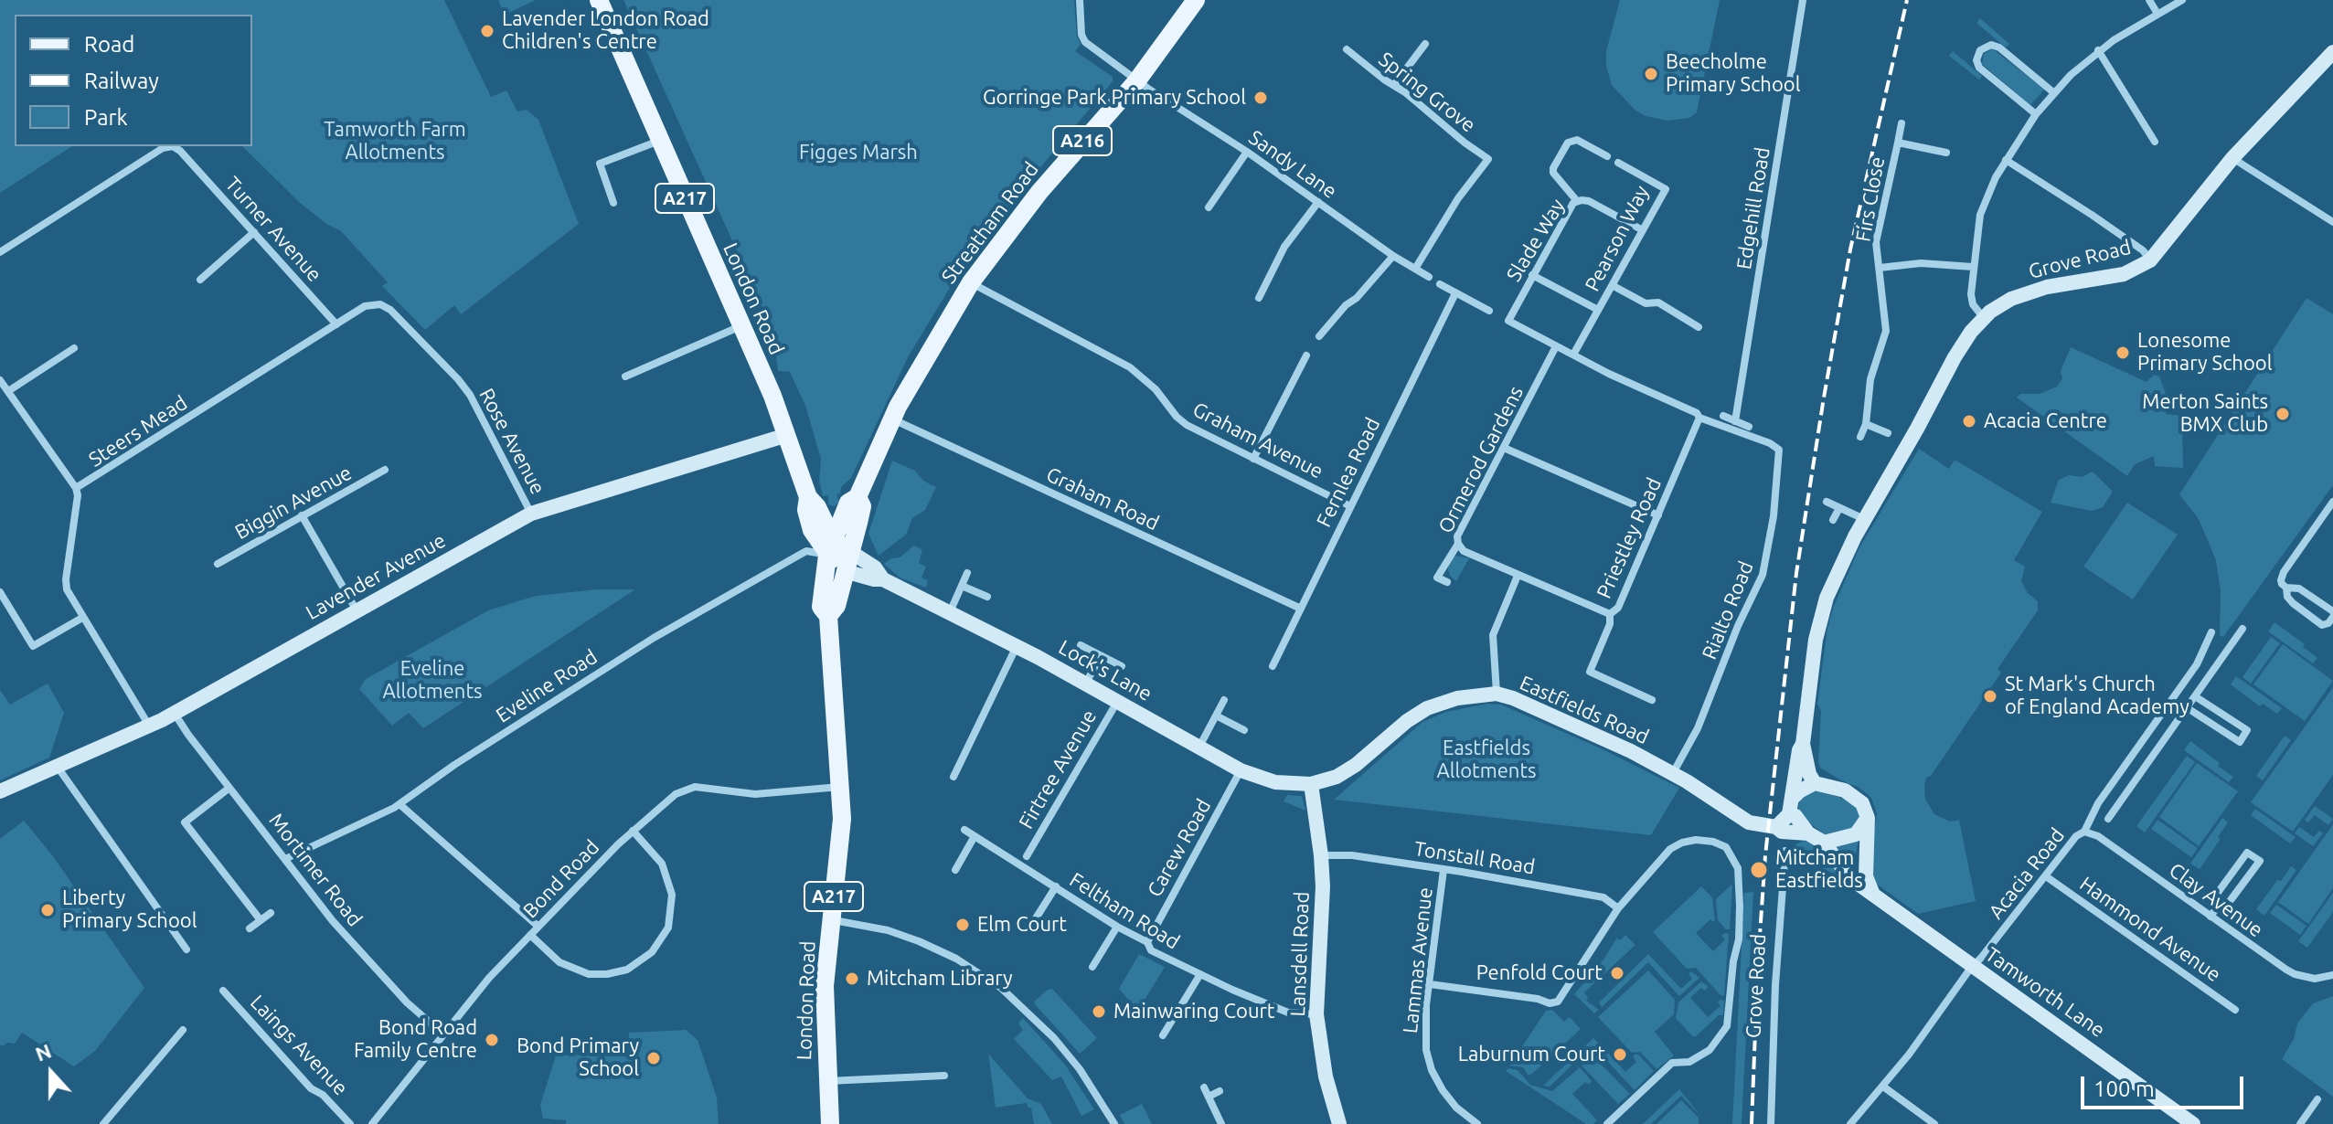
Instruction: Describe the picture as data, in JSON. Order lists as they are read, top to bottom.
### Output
{
  "streets": {
    "main road": [
      "A216",
      "A217",
      "Streatham Road",
      "London Road"
    ],
    "street": [
      "Spring Grove",
      "Sandy Lane",
      "Firs Close",
      "Edgehill Road",
      "Turner Avenue",
      "Pearson Way",
      "Slade Way",
      "Grove Road",
      "Steers Mead",
      "Graham Avenue",
      "Rose Avenue",
      "Ormerod Gardens",
      "Fernlea Road",
      "Graham Road",
      "Biggin Avenue",
      "Priestley Road",
      "Lavender Avenue",
      "Rialto Road",
      "Lock's Lane",
      "Eveline Road",
      "Eastfields Road",
      "Firtree Avenue",
      "Carew Road",
      "Tonstall Road",
      "Mortimer Road",
      "Acacia Road",
      "Bond Road",
      "Clay Avenue",
      "Feltham Road",
      "Hammond Avenue",
      "Lansdell Road",
      "Lammas Avenue",
      "Tamworth Lane",
      "Laings Avenue"
    ]
  },
  "crossings": [
    ["Spring Grove", "Sandy Lane"],
    ["Sandy Lane", "Streatham Road"],
    ["Streatham Road", "London Road"],
    ["Streatham Road", "Graham Avenue"],
    ["Streatham Road", "Graham Road"],
    ["Streatham Road", "Lock's Lane"],
    ["Streatham Road", "Eveline Road"],
    ["Turner Avenue", "Steers Mead"],
    ["Pearson Way", "Slade Way"],
    ["Slade Way", "Ormerod Gardens"],
    ["Grove Road", "Tamworth Lane"],
    ["London Road", "Lavender Avenue"],
    ["London Road", "Lock's Lane"],
    ["London Road", "Eveline Road"],
    ["London Road", "Bond Road"],
    ["Steers Mead", "Rose Avenue"],
    ["Steers Mead", "Lavender Avenue"],
    ["Graham Avenue", "Fernlea Road"],
    ["Rose Avenue", "Lavender Avenue"],
    ["Fernlea Road", "Graham Road"],
    ["Lavender Avenue", "Mortimer Road"],
    ["Rialto Road", "Eastfields Road"],
    ["Lock's Lane", "Eastfields Road"],
    ["Lock's Lane", "Firtree Avenue"],
    ["Lock's Lane", "Carew Road"],
    ["Lock's Lane", "Lansdell Road"],
    ["Eveline Road", "Mortimer Road"],
    ["Eastfields Road", "Lansdell Road"],
    ["Carew Road", "Feltham Road"],
    ["Tonstall Road", "Lansdell Road"],
    ["Tonstall Road", "Lammas Avenue"],
    ["Mortimer Road", "Bond Road"],
    ["Acacia Road", "Clay Avenue"],
    ["Acacia Road", "Hammond Avenue"],
    ["Acacia Road", "Tamworth Lane"],
    ["Feltham Road", "Lansdell Road"]
  ],
  "parks": [
    "Tamworth Farm Allotments",
    "Figges Marsh",
    "Eveline Allotments",
    "Eastfields Allotments"
  ],
  "places": [
    "Lavender London Road Children's Centre",
    "Beecholme Primary School",
    "Gorringe Park Primary School",
    "Lonesome Primary School",
    "Merton Saints BMX Club",
    "Acacia Centre",
    "St Mark's Church of England Academy",
    "Mitcham Eastfields",
    "Liberty Primary School",
    "Elm Court",
    "Penfold Court",
    "Mitcham Library",
    "Mainwaring Court",
    "Bond Road Family Centre",
    "Laburnum Court",
    "Bond Primary School"
  ],
  "legend": ["Road", "Railway", "Park"],
  "scale_bar": "100 m",
  "north": "top"
}
